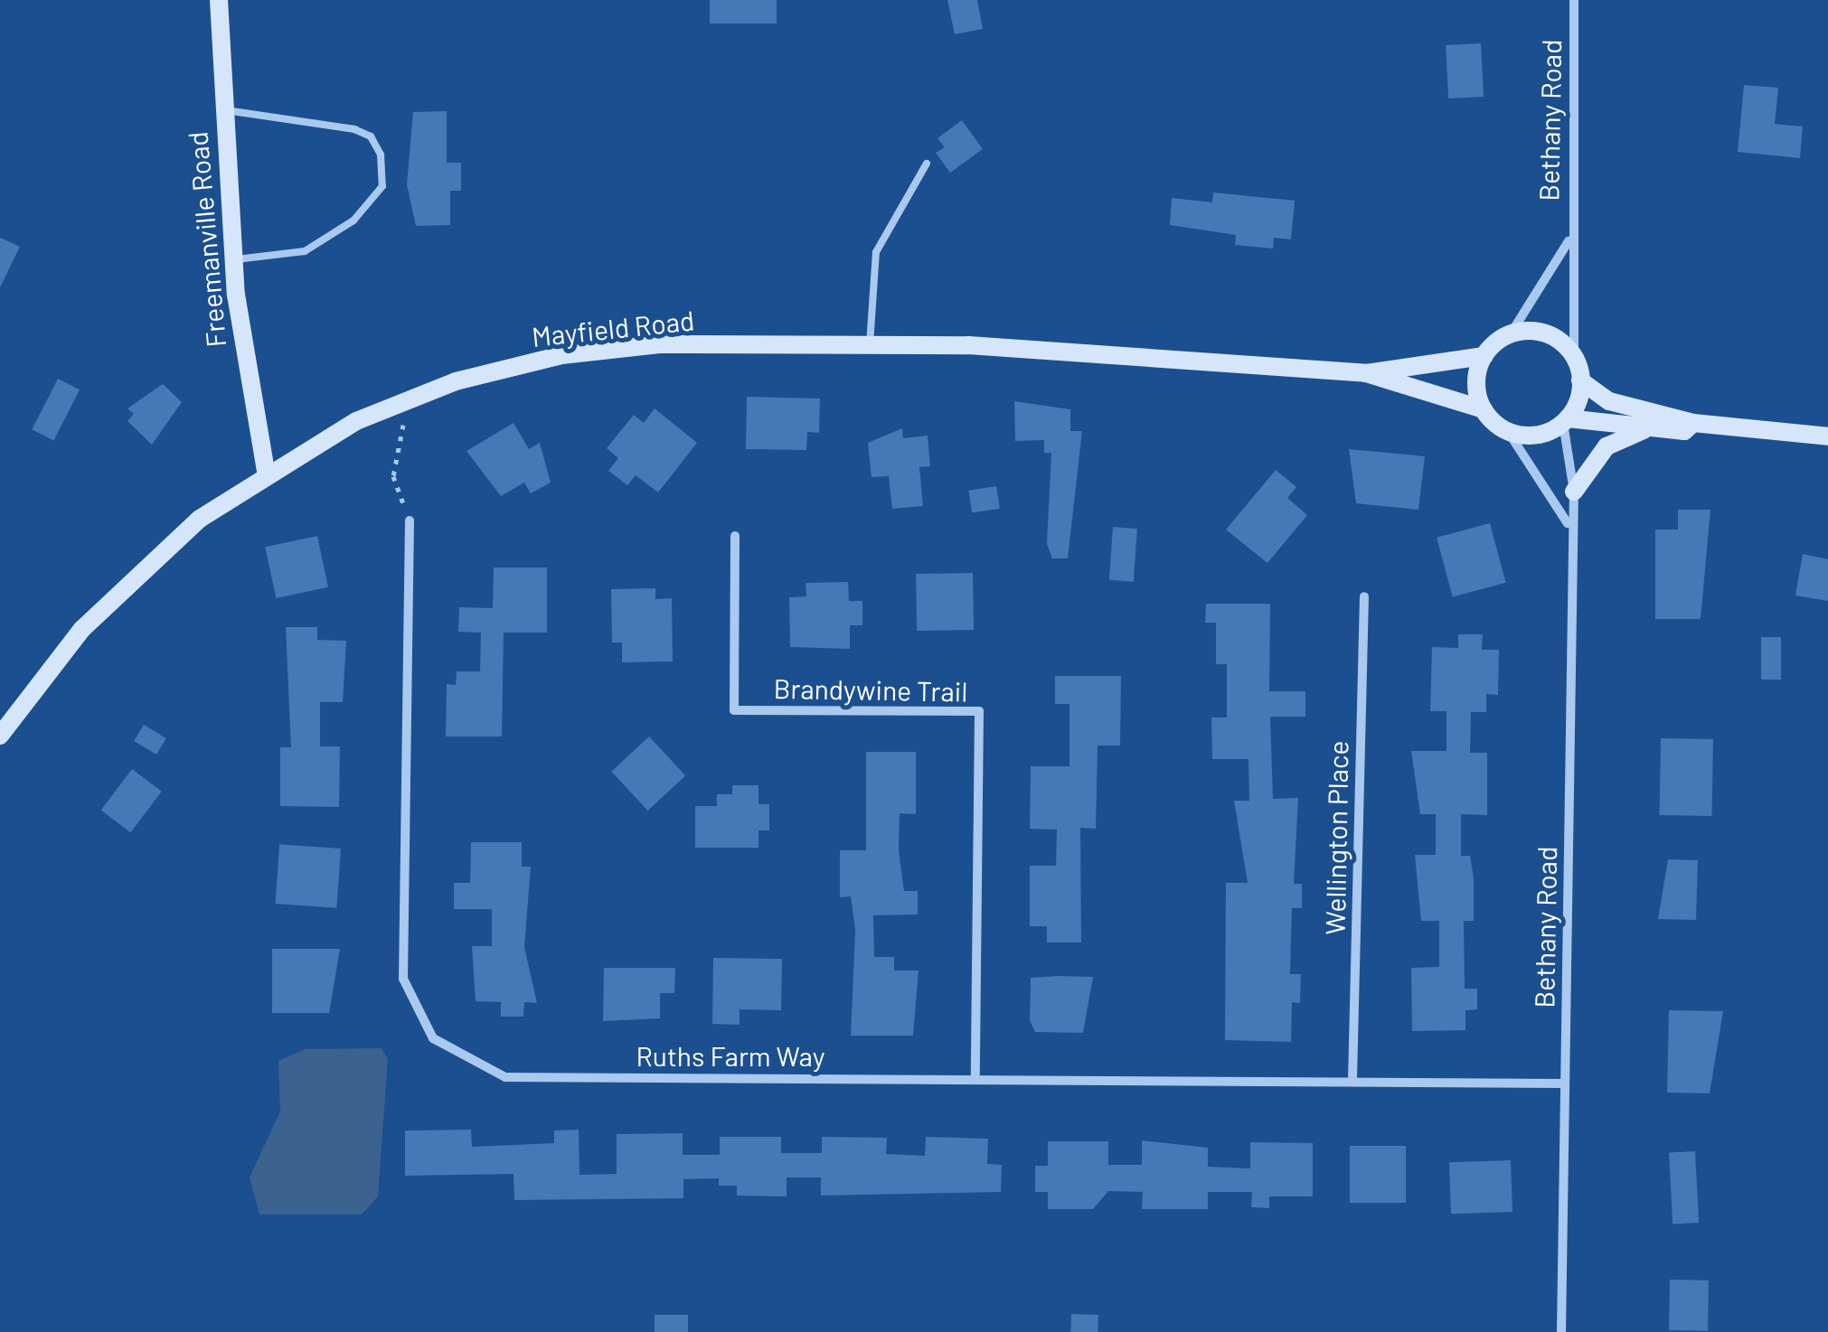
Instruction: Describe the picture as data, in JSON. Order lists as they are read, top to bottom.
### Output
{
  "streets": {
    "street": [
      "Bethany Road",
      "Freemanville Road",
      "Mayfield Road",
      "Brandywine Trail",
      "Wellington Place",
      "Ruths Farm Way"
    ]
  },
  "crossings": [
    ["Bethany Road", "Mayfield Road"],
    ["Bethany Road", "Ruths Farm Way"],
    ["Freemanville Road", "Mayfield Road"],
    ["Brandywine Trail", "Ruths Farm Way"],
    ["Wellington Place", "Ruths Farm Way"]
  ]
}
